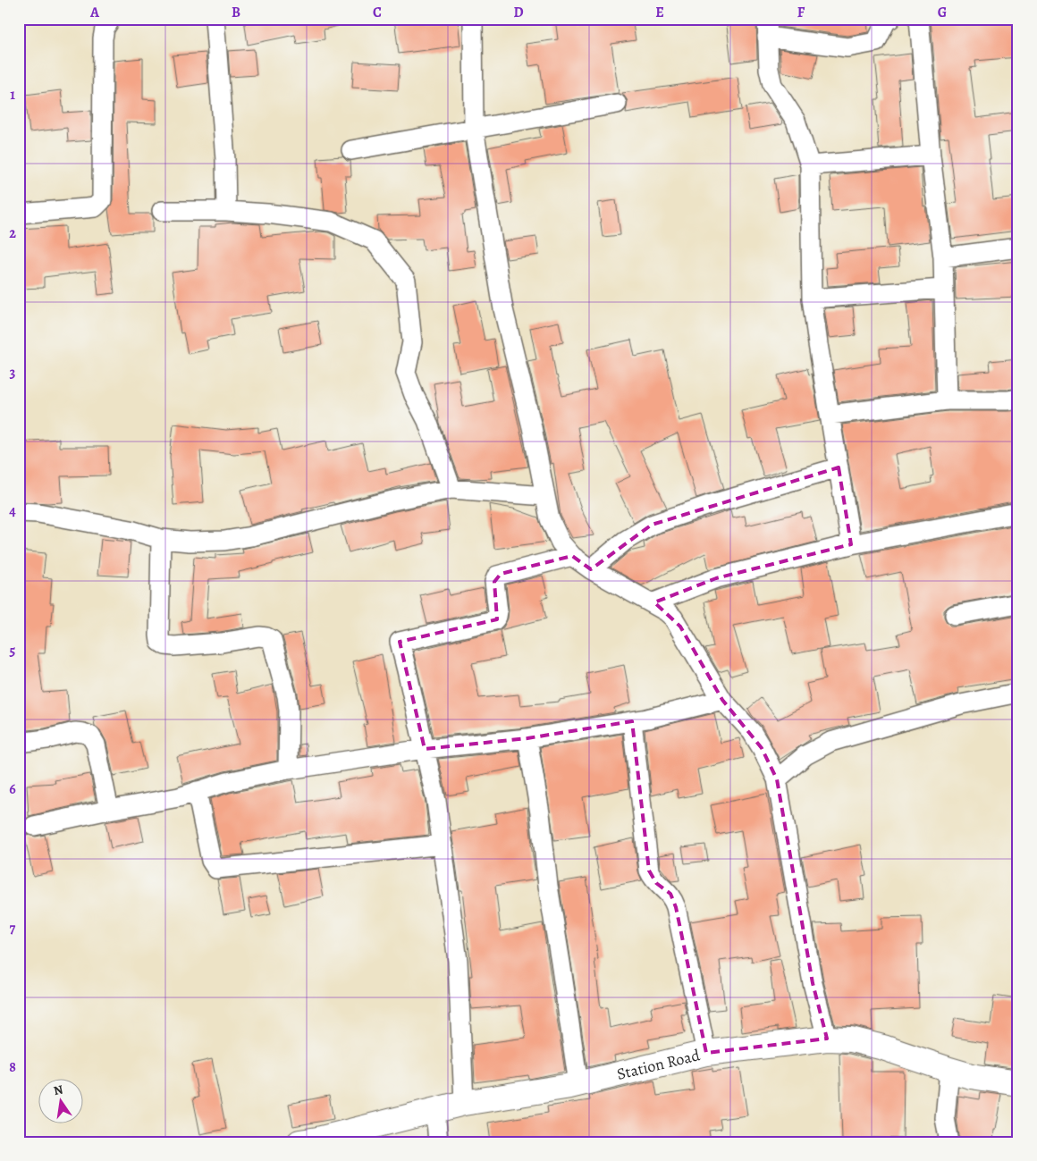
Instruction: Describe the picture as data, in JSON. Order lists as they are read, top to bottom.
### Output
{
  "streets": {
    "main road": ["Station Road"]
  },
  "north": "top",
  "grid": {
    "columns": [
      "A",
      "B",
      "C",
      "D",
      "E",
      "F",
      "G"
    ],
    "rows": [
      "1",
      "2",
      "3",
      "4",
      "5",
      "6",
      "7",
      "8"
    ]
  }
}
